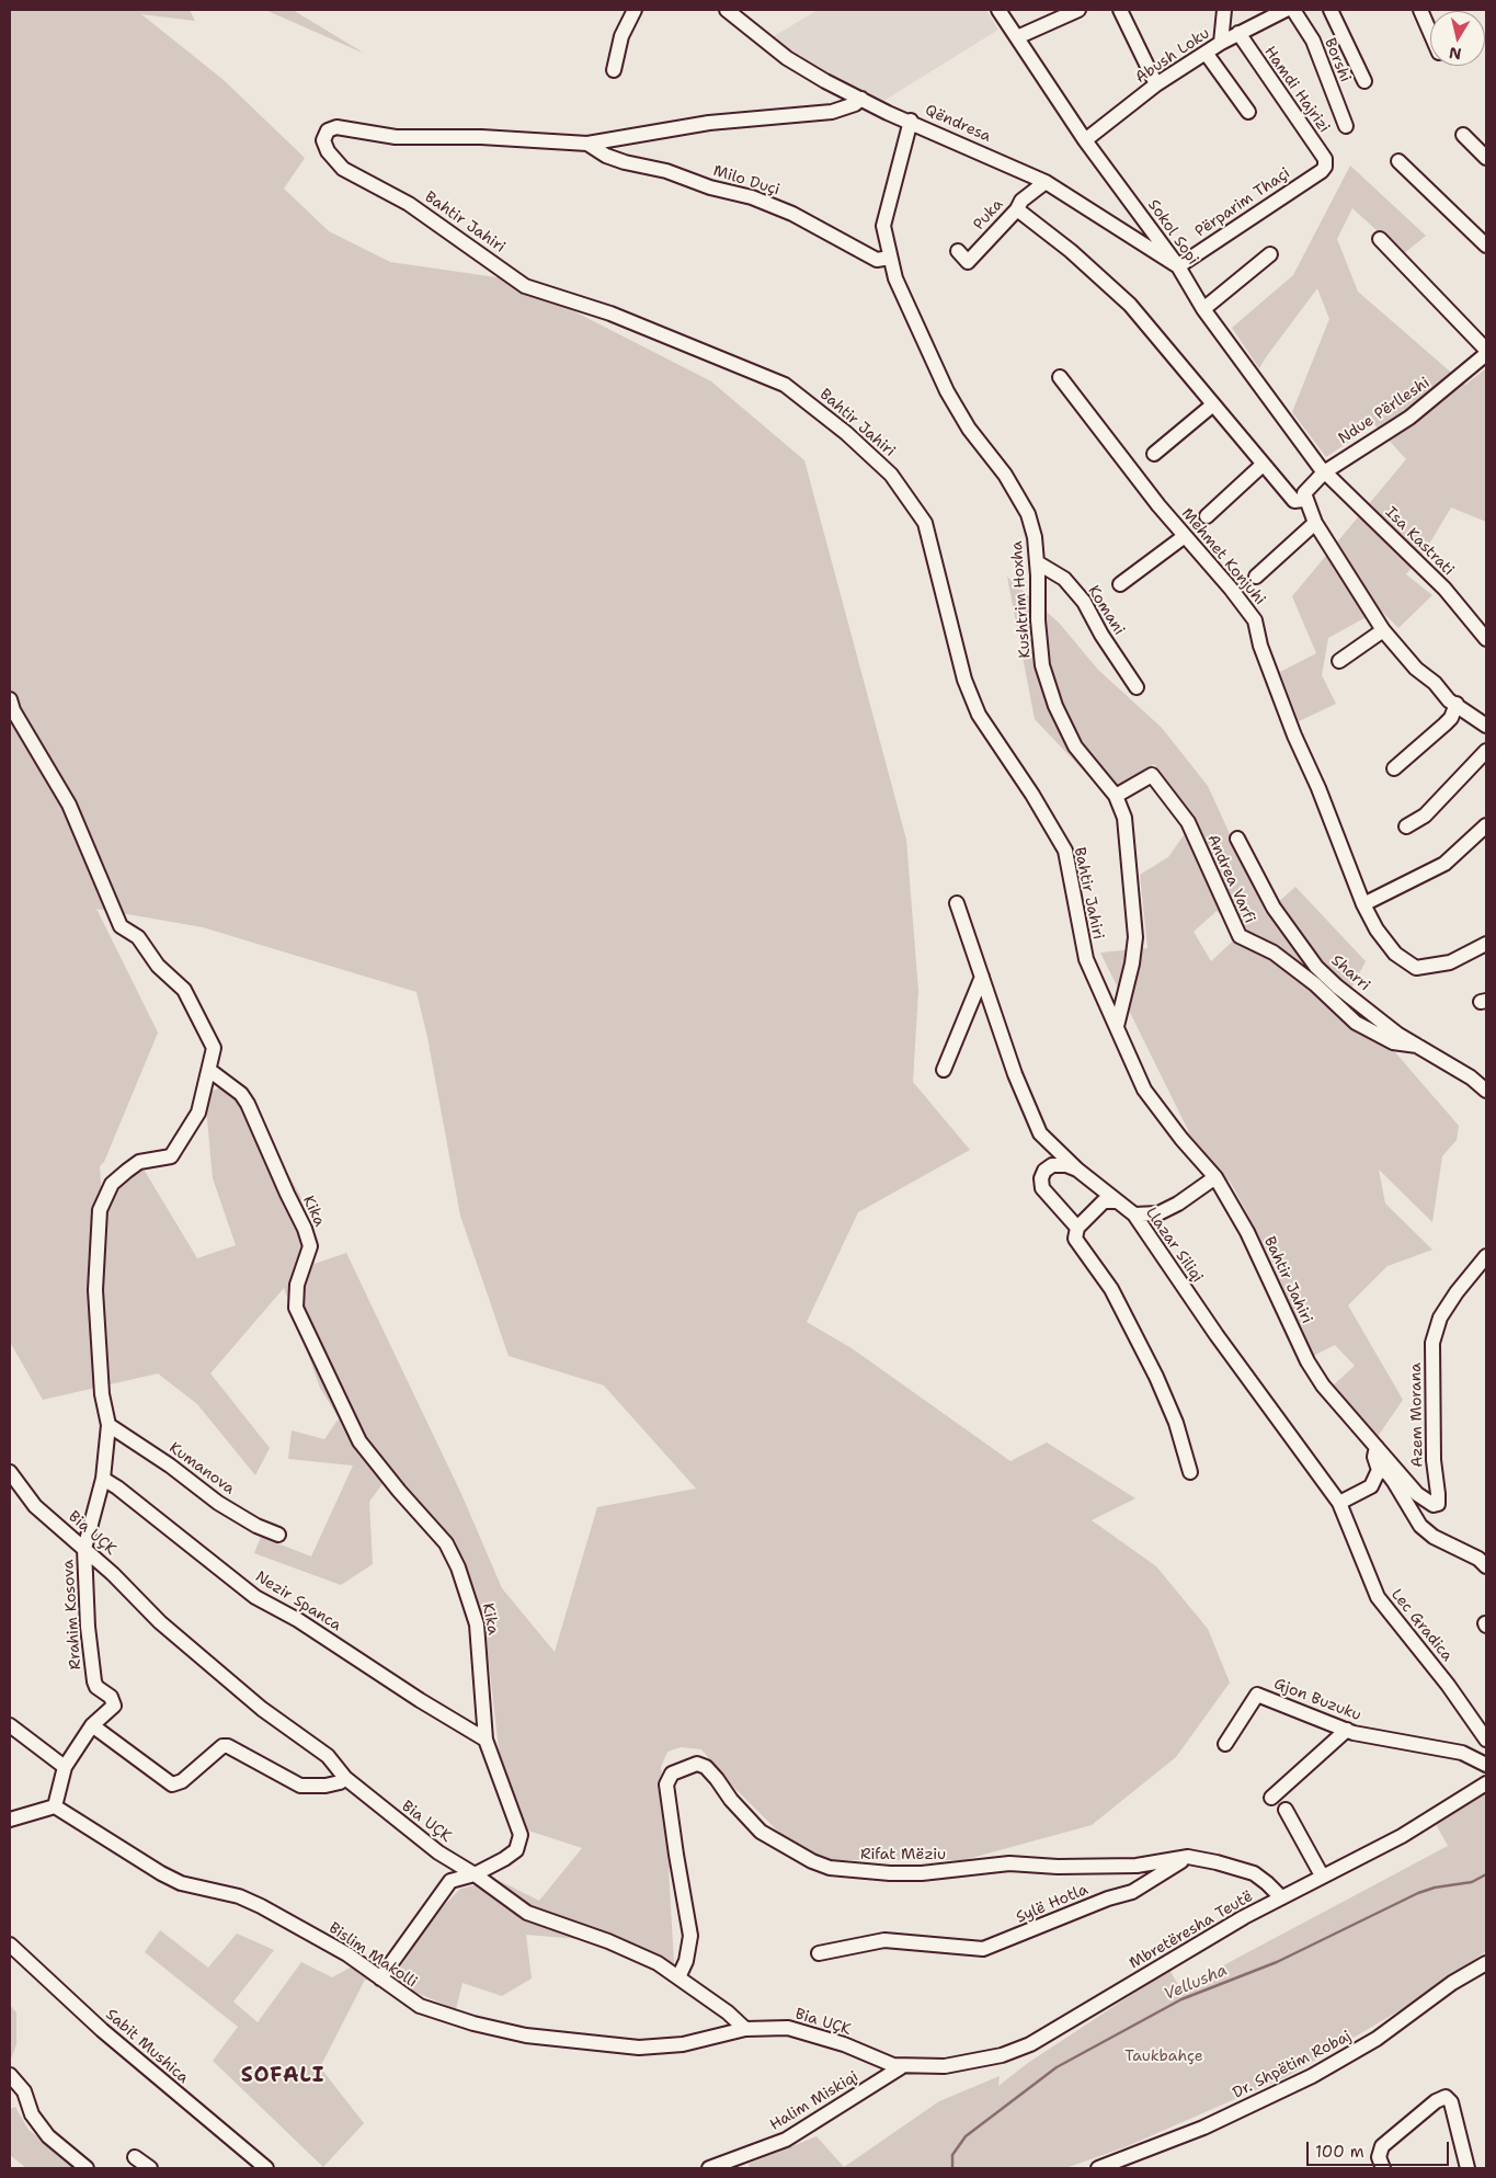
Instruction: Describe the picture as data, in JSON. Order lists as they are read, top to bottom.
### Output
{
  "streets": {
    "street": [
      "Abush Loku",
      "Borshi",
      "Hamdi Hajrizi",
      "Qëndresa",
      "Milo Duçi",
      "Përparim Thaçi",
      "Puka",
      "Bahtir Jahiri",
      "Sokol Sopi",
      "Ndue Përlleshi",
      "Isa Kastrati",
      "Mehmet Konjuhi",
      "Kushtrim Hoxha",
      "Komani",
      "Andrea Varfi",
      "Sharri",
      "Kika",
      "Llazar Siliqi",
      "Azem Morana",
      "Kumanova",
      "Bia UÇK",
      "Nezir Spanca",
      "Rrahim Kosova",
      "Lec Gradica",
      "Gjon Buzuku",
      "Rifat Mëziu",
      "Sylë Hotla",
      "Mbretëresha Teutë",
      "Bislim Makolli",
      "Sabit Mushica",
      "Dr. Shpëtim Robaj",
      "Halim Miskiqi"
    ]
  },
  "crossings": [
    ["Abush Loku", "Hamdi Hajrizi"],
    ["Abush Loku", "Sokol Sopi"],
    ["Hamdi Hajrizi", "Përparim Thaçi"],
    ["Qëndresa", "Përparim Thaçi"],
    ["Qëndresa", "Puka"],
    ["Qëndresa", "Bahtir Jahiri"],
    ["Qëndresa", "Sokol Sopi"],
    ["Qëndresa", "Kushtrim Hoxha"],
    ["Milo Duçi", "Bahtir Jahiri"],
    ["Milo Duçi", "Kushtrim Hoxha"],
    ["Përparim Thaçi", "Sokol Sopi"],
    ["Bahtir Jahiri", "Kushtrim Hoxha"],
    ["Bahtir Jahiri", "Azem Morana"],
    ["Sokol Sopi", "Ndue Përlleshi"],
    ["Sokol Sopi", "Isa Kastrati"],
    ["Ndue Përlleshi", "Isa Kastrati"],
    ["Kushtrim Hoxha", "Komani"],
    ["Kushtrim Hoxha", "Andrea Varfi"],
    ["Andrea Varfi", "Sharri"],
    ["Kika", "Bia UÇK"],
    ["Kika", "Nezir Spanca"],
    ["Llazar Siliqi", "Lec Gradica"],
    ["Bia UÇK", "Rrahim Kosova"],
    ["Bia UÇK", "Rifat Mëziu"],
    ["Bia UÇK", "Mbretëresha Teutë"],
    ["Bia UÇK", "Bislim Makolli"],
    ["Bia UÇK", "Halim Miskiqi"],
    ["Rrahim Kosova", "Bislim Makolli"],
    ["Rifat Mëziu", "Sylë Hotla"],
    ["Mbretëresha Teutë", "Halim Miskiqi"]
  ],
  "districts": ["SOFALI"],
  "water": ["Vellusha"],
  "parks": ["Taukbahçe"],
  "scale_bar": "100 m",
  "north": "bottom"
}
